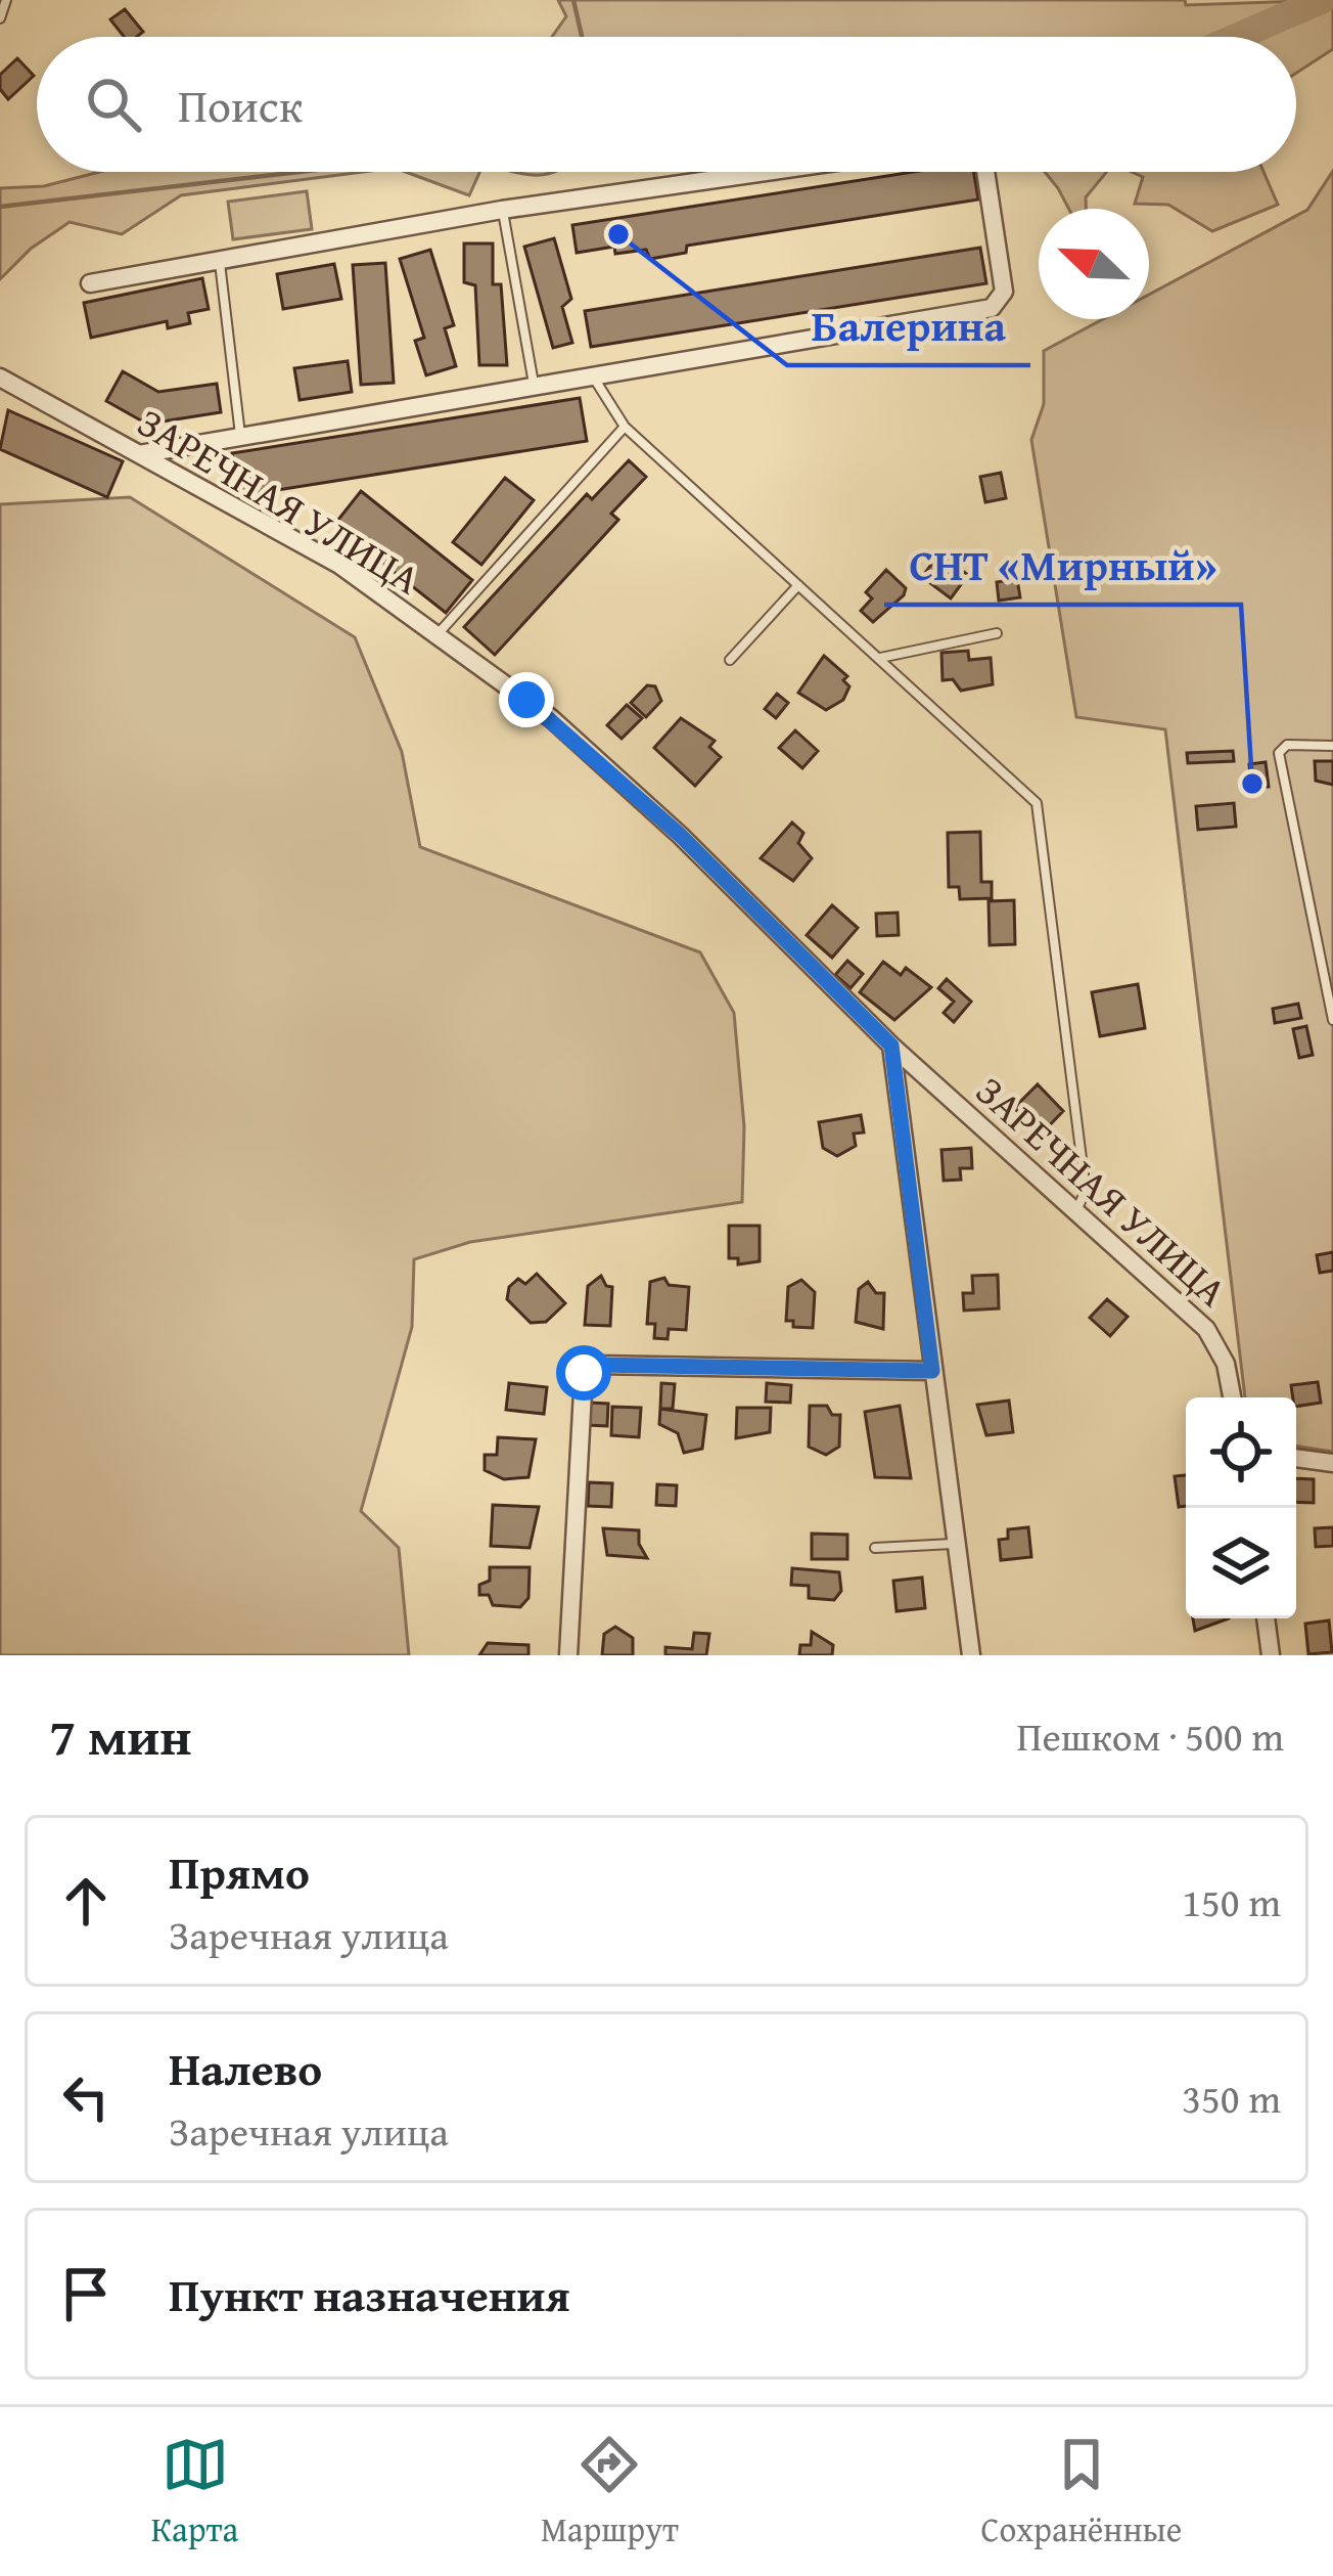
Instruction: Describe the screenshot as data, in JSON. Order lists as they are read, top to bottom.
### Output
{
  "streets": {
    "street": ["ЗАРЕЧНАЯ УЛИЦА"]
  },
  "places": ["Балерина", "СНТ «Мирный»"],
  "north": "top left",
  "page": {
    "search": "Поиск",
    "heading": ["7 мин", "Пешком · 500 m"],
    "list": [
      ["Прямо", "Заречная улица", "150 m"],
      ["Налево", "Заречная улица", "350 m"],
      "Пункт назначения"
    ],
    "nav": ["Карта", "Маршрут", "Сохранённые"]
  }
}
